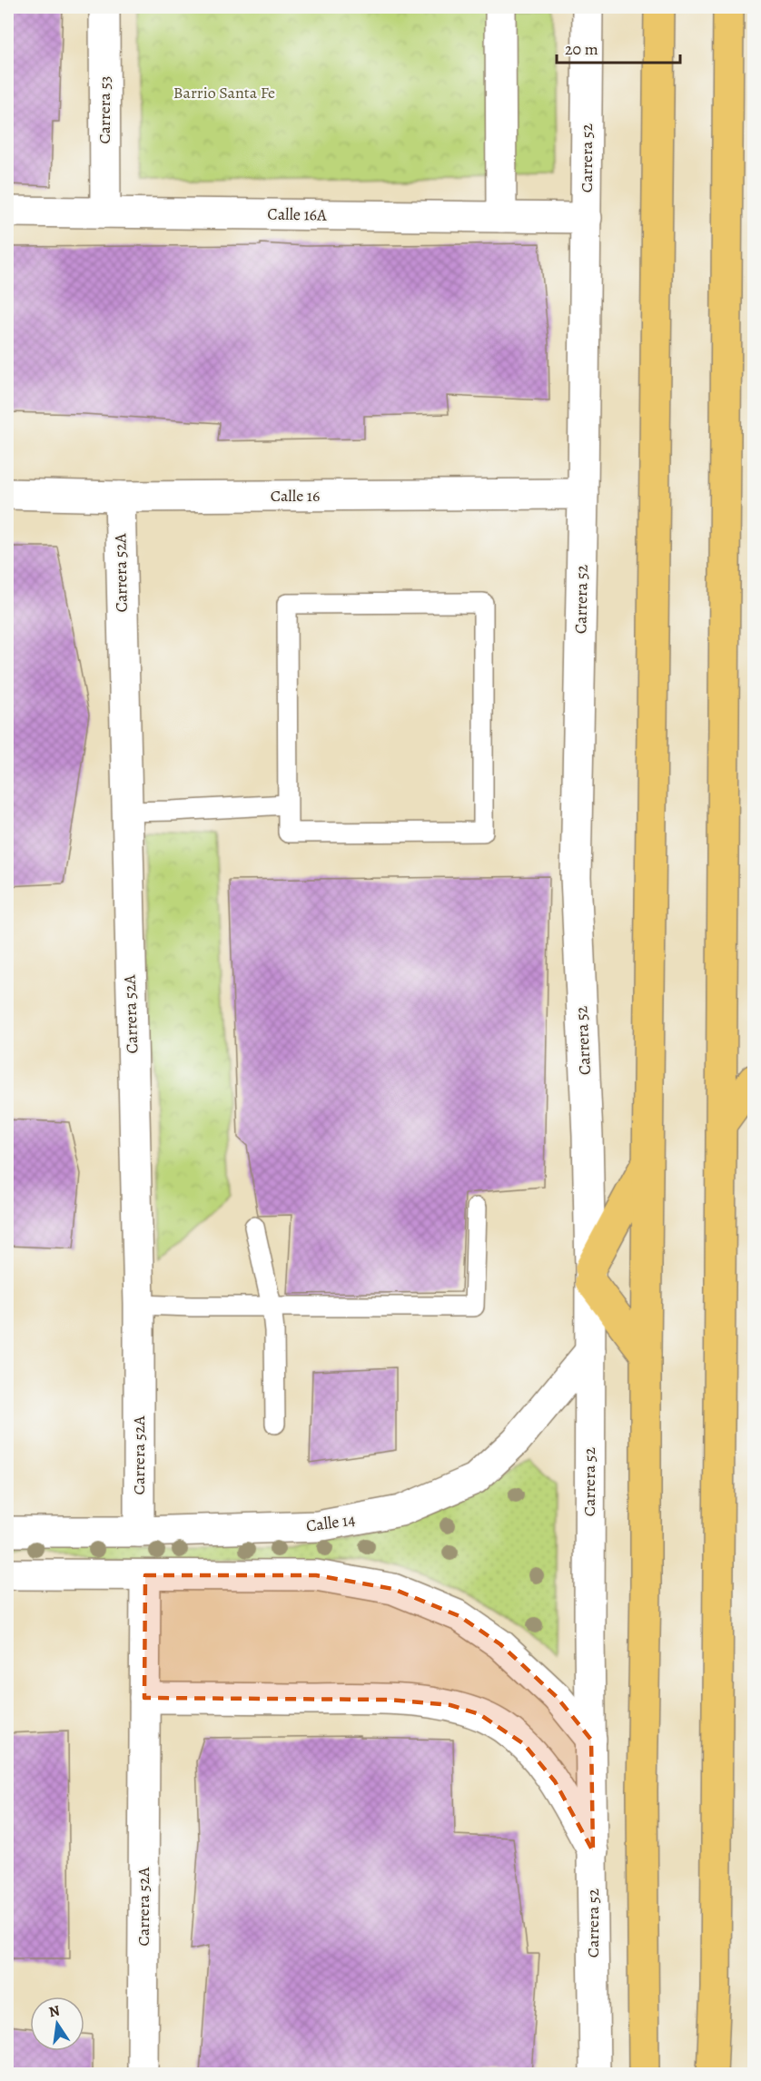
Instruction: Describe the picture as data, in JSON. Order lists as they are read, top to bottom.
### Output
{
  "streets": {
    "street": [
      "Carrera 53",
      "Carrera 52",
      "Calle 16A",
      "Calle 16",
      "Carrera 52A",
      "Calle 14"
    ]
  },
  "crossings": [
    ["Carrera 53", "Calle 16A"],
    ["Carrera 52", "Calle 16A"],
    ["Carrera 52", "Calle 16"],
    ["Carrera 52", "Calle 14"],
    ["Calle 16", "Carrera 52A"],
    ["Carrera 52A", "Calle 14"]
  ],
  "parks": ["Barrio Santa Fe"],
  "scale_bar": "20 m",
  "north": "top"
}
